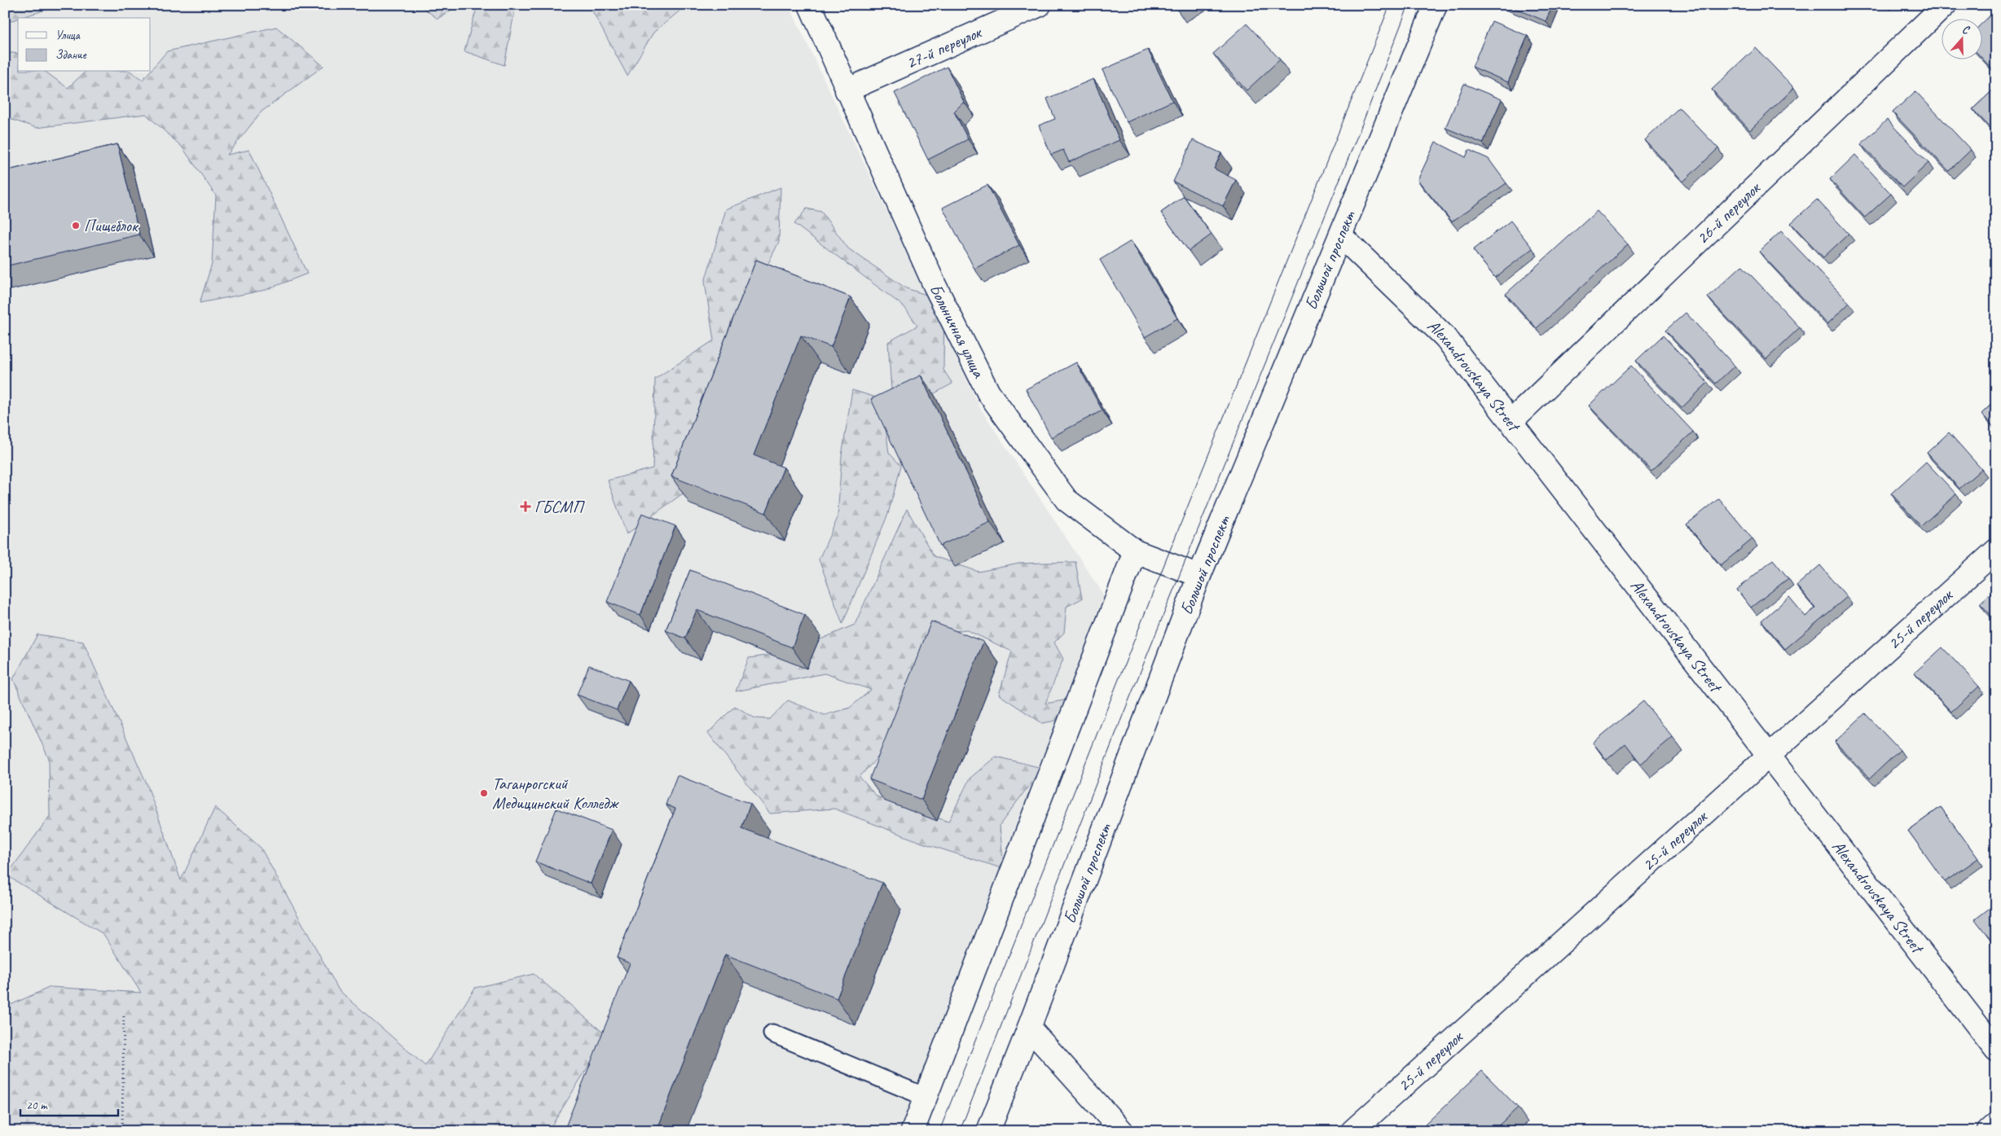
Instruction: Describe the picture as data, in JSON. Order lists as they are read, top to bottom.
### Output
{
  "streets": {
    "street": [
      "27-й переулок",
      "26-й переулок",
      "Большой проспект",
      "Больничная улица",
      "Alexandrovskaya Street",
      "25-й переулок"
    ]
  },
  "crossings": [
    ["27-й переулок", "Больничная улица"],
    ["26-й переулок", "Alexandrovskaya Street"],
    ["Большой проспект", "Больничная улица"],
    ["Большой проспект", "Alexandrovskaya Street"],
    ["Alexandrovskaya Street", "25-й переулок"]
  ],
  "places": {
    "other": ["Пищеблок", "Таганрогский Медицинский Колледж"],
    "health": ["ГБСМП"]
  },
  "legend": ["Улица", "Здание"],
  "scale_bar": "20 m",
  "north": "top"
}
